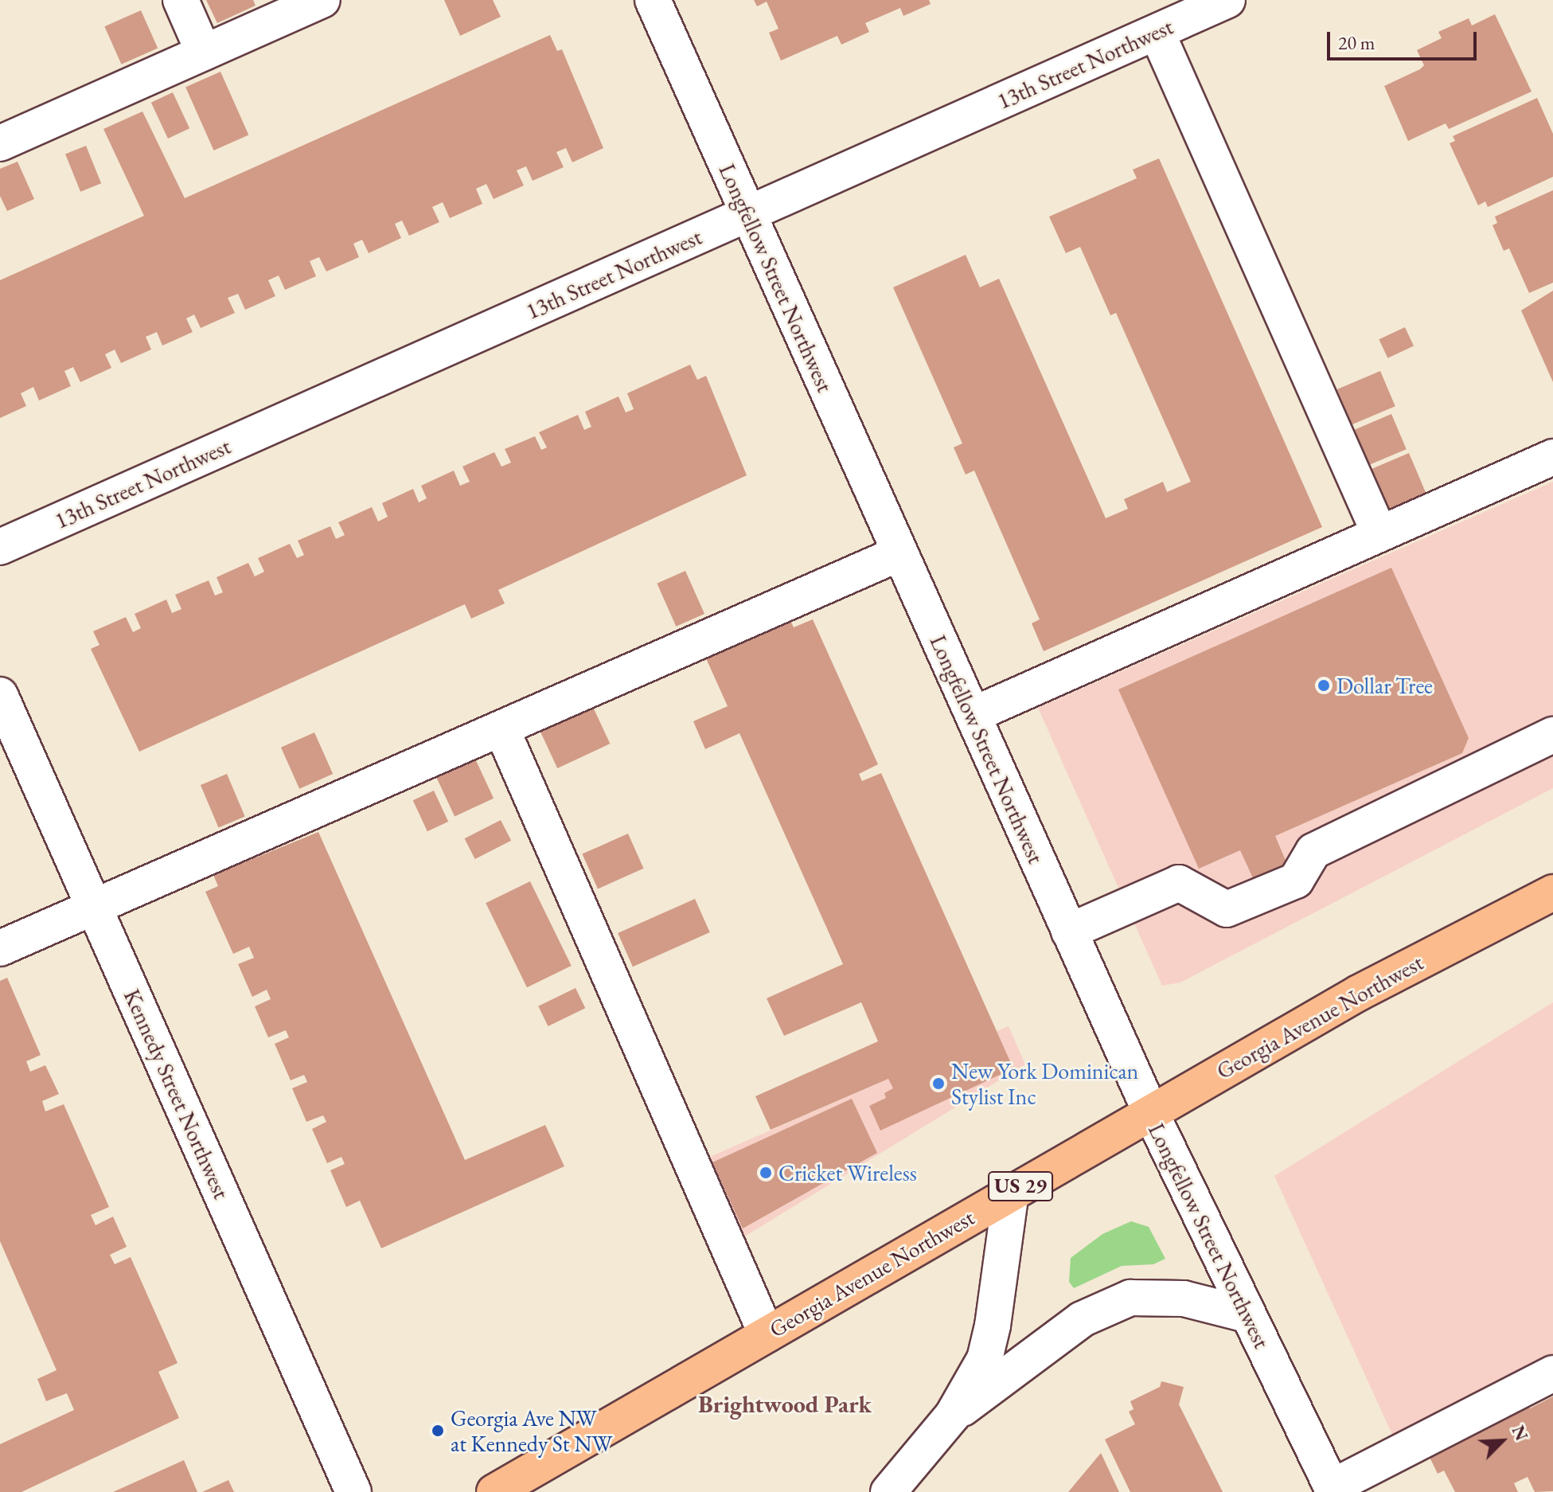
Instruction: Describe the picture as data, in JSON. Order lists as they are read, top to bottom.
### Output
{
  "streets": {
    "highway": ["Georgia Avenue Northwest", "US 29"],
    "street": ["13th Street Northwest", "Longfellow Street Northwest", "Kennedy Street Northwest"]
  },
  "crossings": [
    ["13th Street Northwest", "Longfellow Street Northwest"],
    ["Longfellow Street Northwest", "Georgia Avenue Northwest"]
  ],
  "districts": ["Brightwood Park"],
  "places": [
    "Dollar Tree",
    "New York Dominican Stylist Inc",
    "Cricket Wireless",
    "Georgia Ave NW at Kennedy St NW"
  ],
  "scale_bar": "20 m",
  "north": "top right"
}
